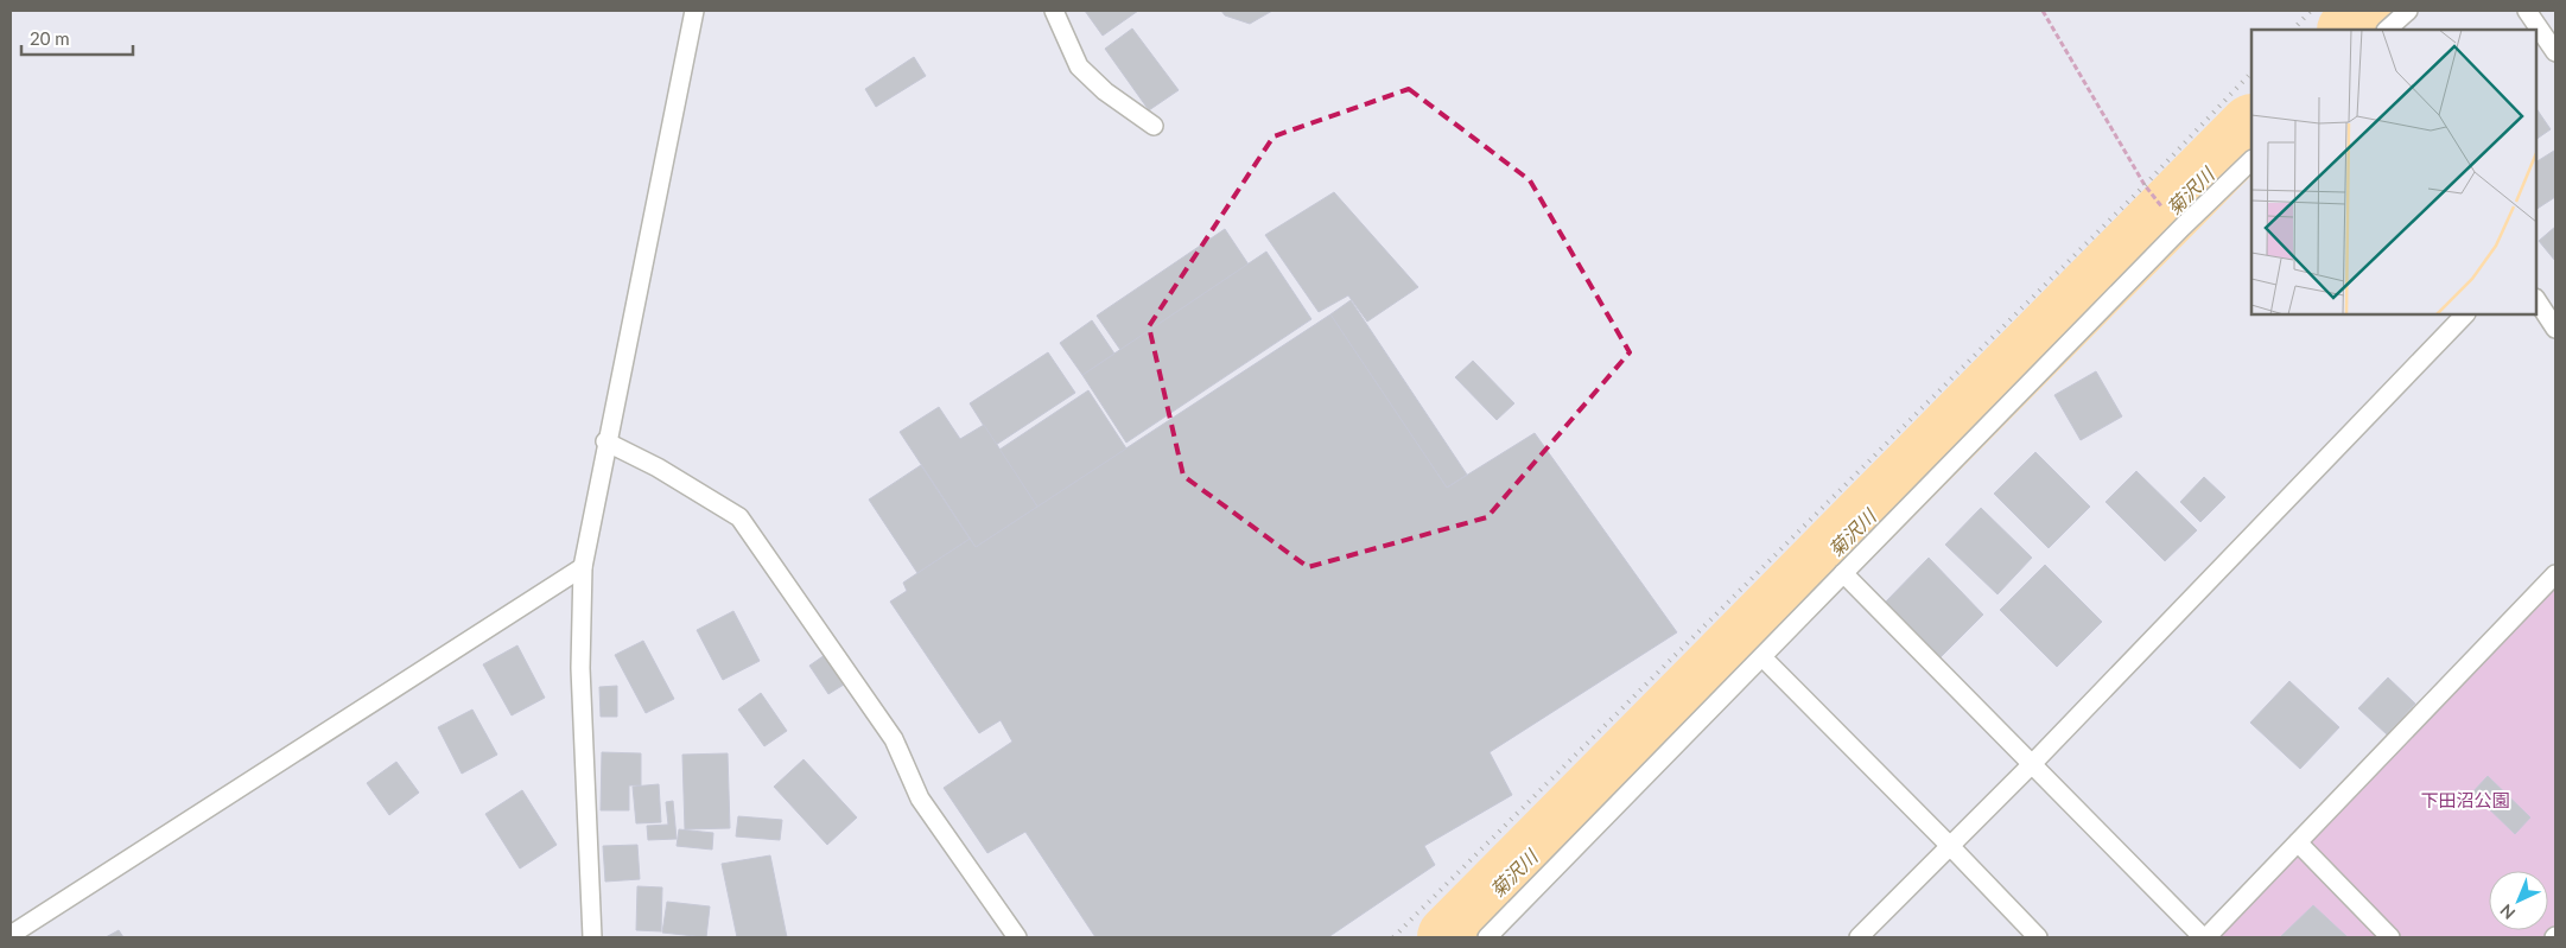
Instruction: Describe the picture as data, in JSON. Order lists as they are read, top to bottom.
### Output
{
  "water": ["菊沢川"],
  "parks": ["下田沼公園"],
  "scale_bar": "20 m",
  "north": "bottom left"
}
